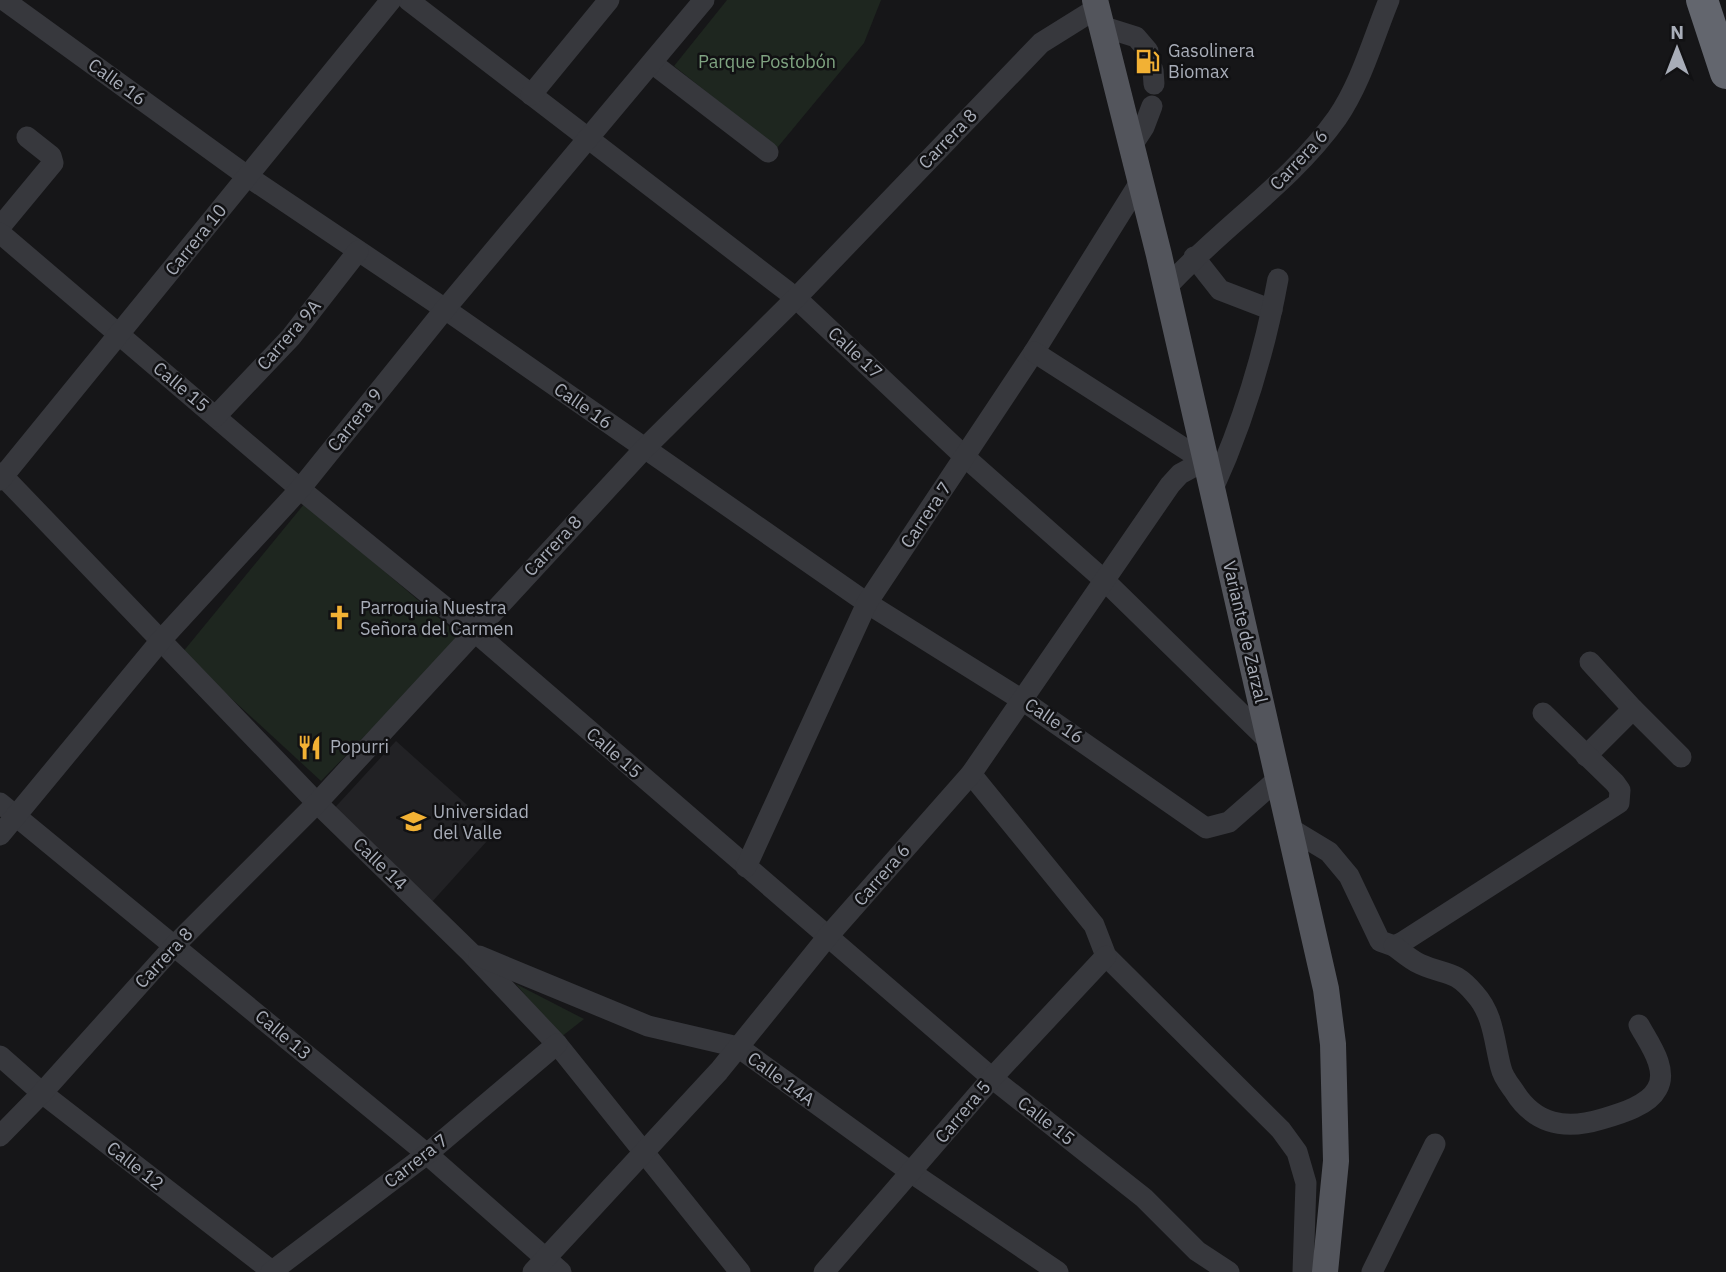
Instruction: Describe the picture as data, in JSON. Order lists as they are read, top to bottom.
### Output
{
  "streets": {
    "main road": ["Variante de Zarzal"],
    "street": [
      "Calle 16",
      "Carrera 8",
      "Carrera 6",
      "Carrera 10",
      "Carrera 9A",
      "Calle 17",
      "Calle 15",
      "Carrera 9",
      "Carrera 7",
      "Calle 14",
      "Calle 13",
      "Calle 14A",
      "Carrera 5",
      "Calle 12"
    ]
  },
  "crossings": [
    ["Calle 16", "Carrera 8"],
    ["Calle 16", "Carrera 6"],
    ["Calle 16", "Carrera 10"],
    ["Calle 16", "Carrera 9A"],
    ["Calle 16", "Carrera 9"],
    ["Calle 16", "Carrera 7"],
    ["Calle 16", "Variante de Zarzal"],
    ["Carrera 8", "Calle 17"],
    ["Carrera 8", "Calle 15"],
    ["Carrera 8", "Variante de Zarzal"],
    ["Carrera 8", "Calle 14"],
    ["Carrera 8", "Calle 13"],
    ["Carrera 8", "Calle 12"],
    ["Carrera 6", "Calle 17"],
    ["Carrera 6", "Calle 15"],
    ["Carrera 6", "Variante de Zarzal"],
    ["Carrera 6", "Calle 14"],
    ["Carrera 6", "Calle 13"],
    ["Carrera 6", "Calle 14A"],
    ["Carrera 10", "Calle 15"],
    ["Carrera 10", "Calle 14"],
    ["Carrera 9A", "Calle 15"],
    ["Calle 17", "Carrera 9"],
    ["Calle 17", "Carrera 7"],
    ["Calle 17", "Variante de Zarzal"],
    ["Calle 15", "Carrera 9"],
    ["Calle 15", "Carrera 7"],
    ["Calle 15", "Carrera 5"],
    ["Carrera 9", "Calle 14"],
    ["Carrera 9", "Calle 13"],
    ["Carrera 7", "Variante de Zarzal"],
    ["Carrera 7", "Calle 14"],
    ["Carrera 7", "Calle 13"],
    ["Carrera 7", "Calle 12"],
    ["Calle 14", "Calle 14A"],
    ["Calle 14A", "Carrera 5"]
  ],
  "parks": ["Parque Postobón"],
  "places": {
    "fuel station": ["Gasolinera Biomax"],
    "church": ["Parroquia Nuestra Señora del Carmen"],
    "restaurant": ["Popurri"],
    "school or university": ["Universidad del Valle"]
  },
  "north": "top"
}
